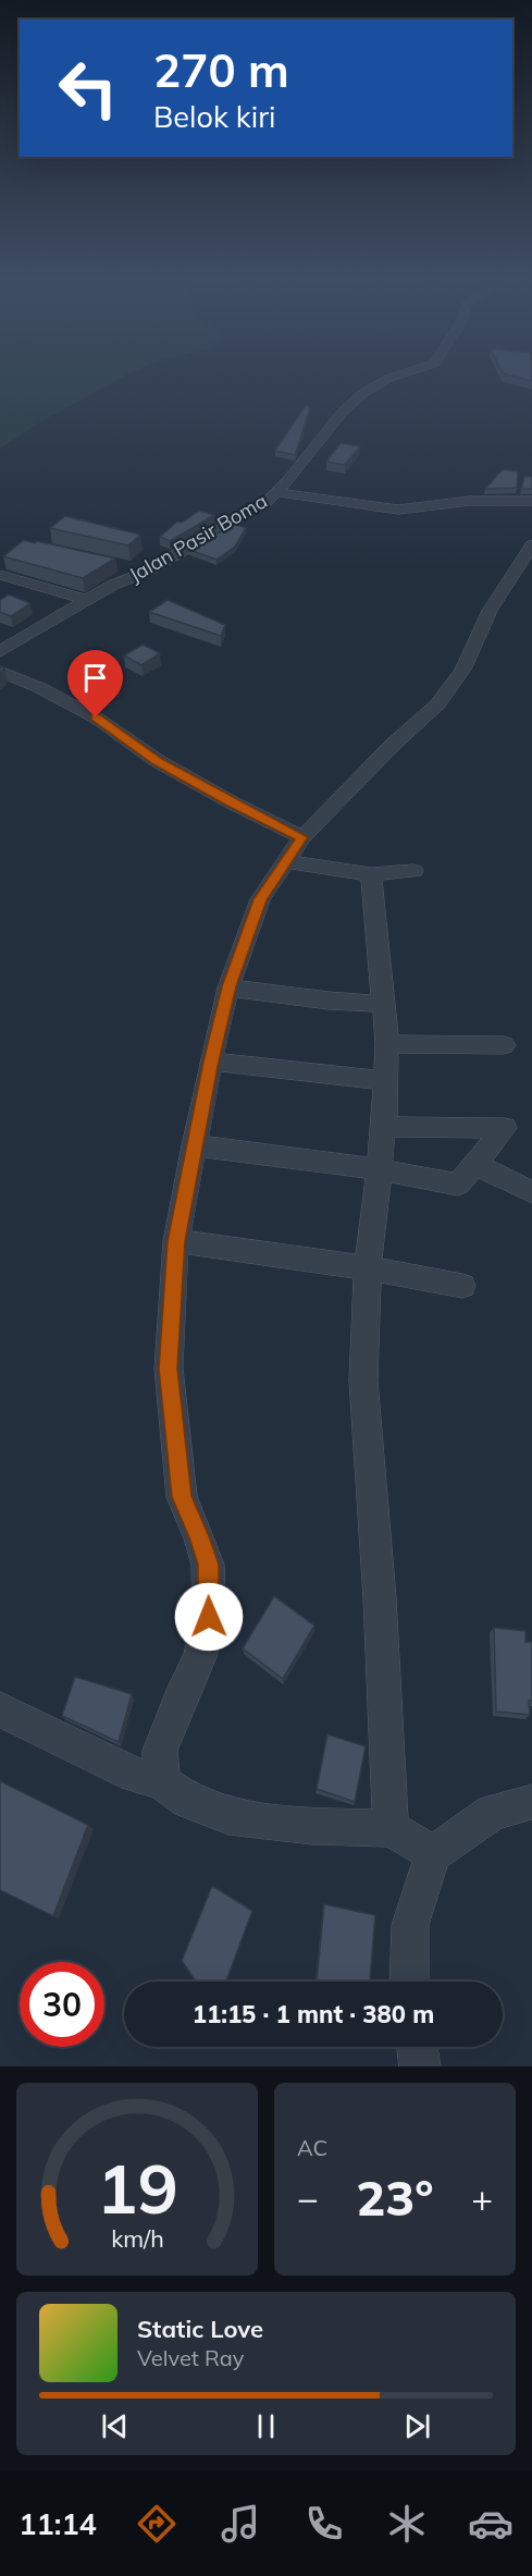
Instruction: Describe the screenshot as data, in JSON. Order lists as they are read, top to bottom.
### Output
{
  "streets": {
    "street": ["Jalan Pasir Boma"]
  },
  "page": {
    "turn": ["270 m", "Belok kiri"],
    "limit": "30",
    "trip": "11:15 · 1 mnt · 380 m",
    "tile": "AC",
    "heat": ["−", "23°", "+"],
    "song": ["Static Love", "Velvet Ray"],
    "tabs": "11:14",
    "gauge": ["19", "km/h"]
  }
}
